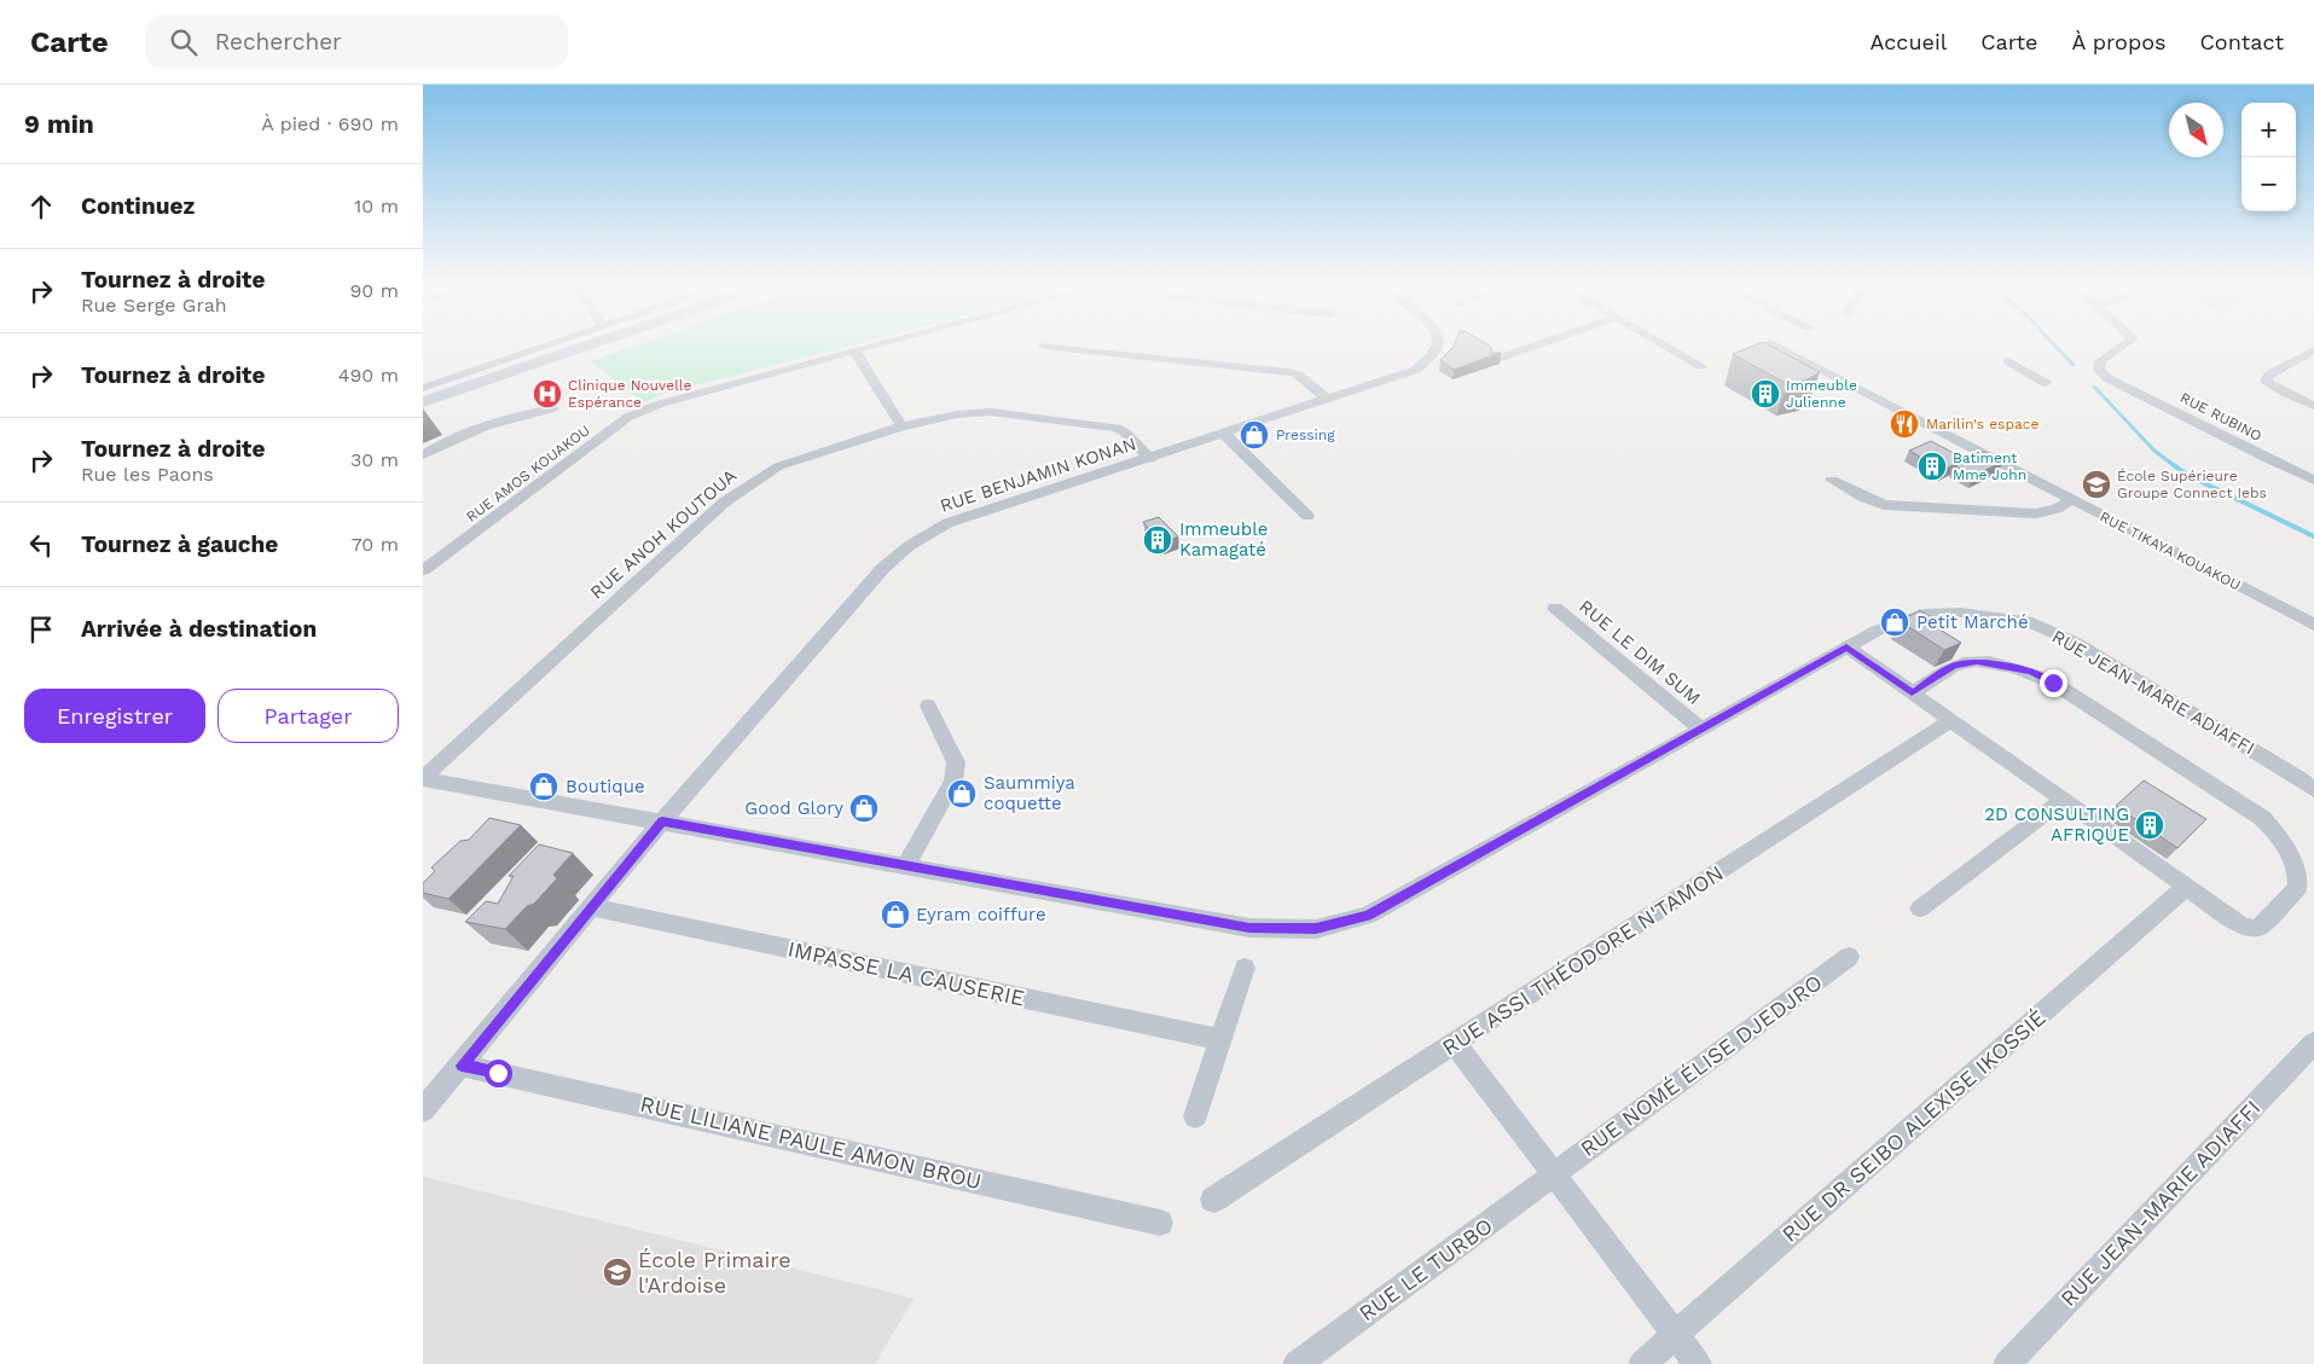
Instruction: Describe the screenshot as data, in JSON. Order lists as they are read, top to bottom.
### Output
{
  "streets": {
    "street": [
      "RUE RUBINO",
      "RUE AMOS KOUAKOU",
      "RUE BENJAMIN KONAN",
      "RUE ANOH KOUTOUA",
      "RUE TIKAYA KOUAKOU",
      "RUE LE DIM SUM",
      "RUE JEAN-MARIE ADIAFFI",
      "RUE ASSI THÉODORE N'TAMON",
      "IMPASSE LA CAUSERIE",
      "RUE NOMÉ ÉLISE DJEDJRO",
      "RUE DR SEIBO ALEXISE IKOSSIÉ",
      "RUE LILIANE PAULE AMON BROU",
      "RUE LE TURBO"
    ]
  },
  "crossings": [
    ["RUE BENJAMIN KONAN", "RUE ANOH KOUTOUA"],
    ["RUE BENJAMIN KONAN", "RUE JEAN-MARIE ADIAFFI"],
    ["RUE BENJAMIN KONAN", "IMPASSE LA CAUSERIE"],
    ["RUE BENJAMIN KONAN", "RUE LILIANE PAULE AMON BROU"],
    ["RUE ANOH KOUTOUA", "RUE JEAN-MARIE ADIAFFI"],
    ["RUE LE DIM SUM", "RUE JEAN-MARIE ADIAFFI"],
    ["RUE NOMÉ ÉLISE DJEDJRO", "RUE LE TURBO"]
  ],
  "places": {
    "hospital": ["Clinique Nouvelle Espérance"],
    "building": [
      "Immeuble Julienne",
      "Batiment Mme John",
      "Immeuble Kamagaté",
      "2D CONSULTING AFRIQUE"
    ],
    "restaurant": ["Marilin's espace"],
    "shop": [
      "Pressing",
      "Petit Marché",
      "Boutique",
      "Saummiya coquette",
      "Good Glory",
      "Eyram coiffure"
    ],
    "school or university": ["École Supérieure Groupe Connect Iebs", "École Primaire l'Ardoise"]
  },
  "north": "bottom right",
  "page": {
    "header": "Carte",
    "search": "Rechercher",
    "nav": [
      "Accueil",
      "Carte",
      "À propos",
      "Contact"
    ],
    "heading": ["9 min", "À pied · 690 m"],
    "map_buttons": ["+", "−"],
    "list": [
      ["Continuez", "10 m"],
      ["Tournez à droite", "Rue Serge Grah", "90 m"],
      ["Tournez à droite", "490 m"],
      ["Tournez à droite", "Rue les Paons", "30 m"],
      ["Tournez à gauche", "70 m"],
      "Arrivée à destination"
    ],
    "buttons": ["Enregistrer", "Partager"]
  }
}
